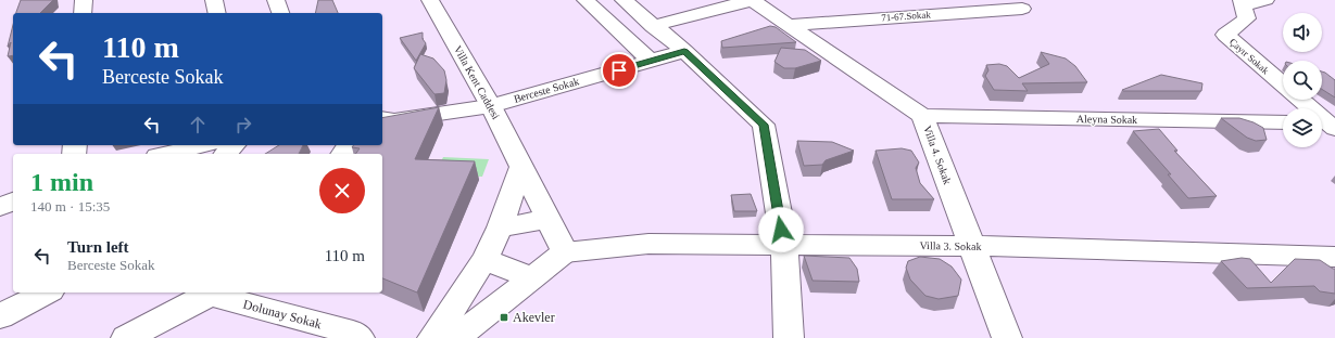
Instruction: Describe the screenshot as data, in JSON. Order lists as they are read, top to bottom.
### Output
{
  "streets": {
    "street": [
      "71-67.Sokak",
      "Çayır Sokak",
      "Villa Kent Caddesi",
      "Berceste Sokak",
      "Aleyna Sokak",
      "Villa 4. Sokak",
      "Villa 3. Sokak",
      "Dolunay Sokak"
    ]
  },
  "crossings": [
    ["71-67.Sokak", "Villa 4. Sokak"],
    ["Villa Kent Caddesi", "Berceste Sokak"],
    ["Villa Kent Caddesi", "Villa 3. Sokak"],
    ["Aleyna Sokak", "Villa 4. Sokak"],
    ["Villa 4. Sokak", "Villa 3. Sokak"]
  ],
  "places": {
    "transit": ["Akevler"]
  },
  "page": {
    "turn": ["110 m", "Berceste Sokak"],
    "heading": ["1 min", "140 m · 15:35"],
    "list": [
      {
        "name": "Turn left",
        "note": "Berceste Sokak",
        "value": "110 m"
      }
    ]
  }
}
